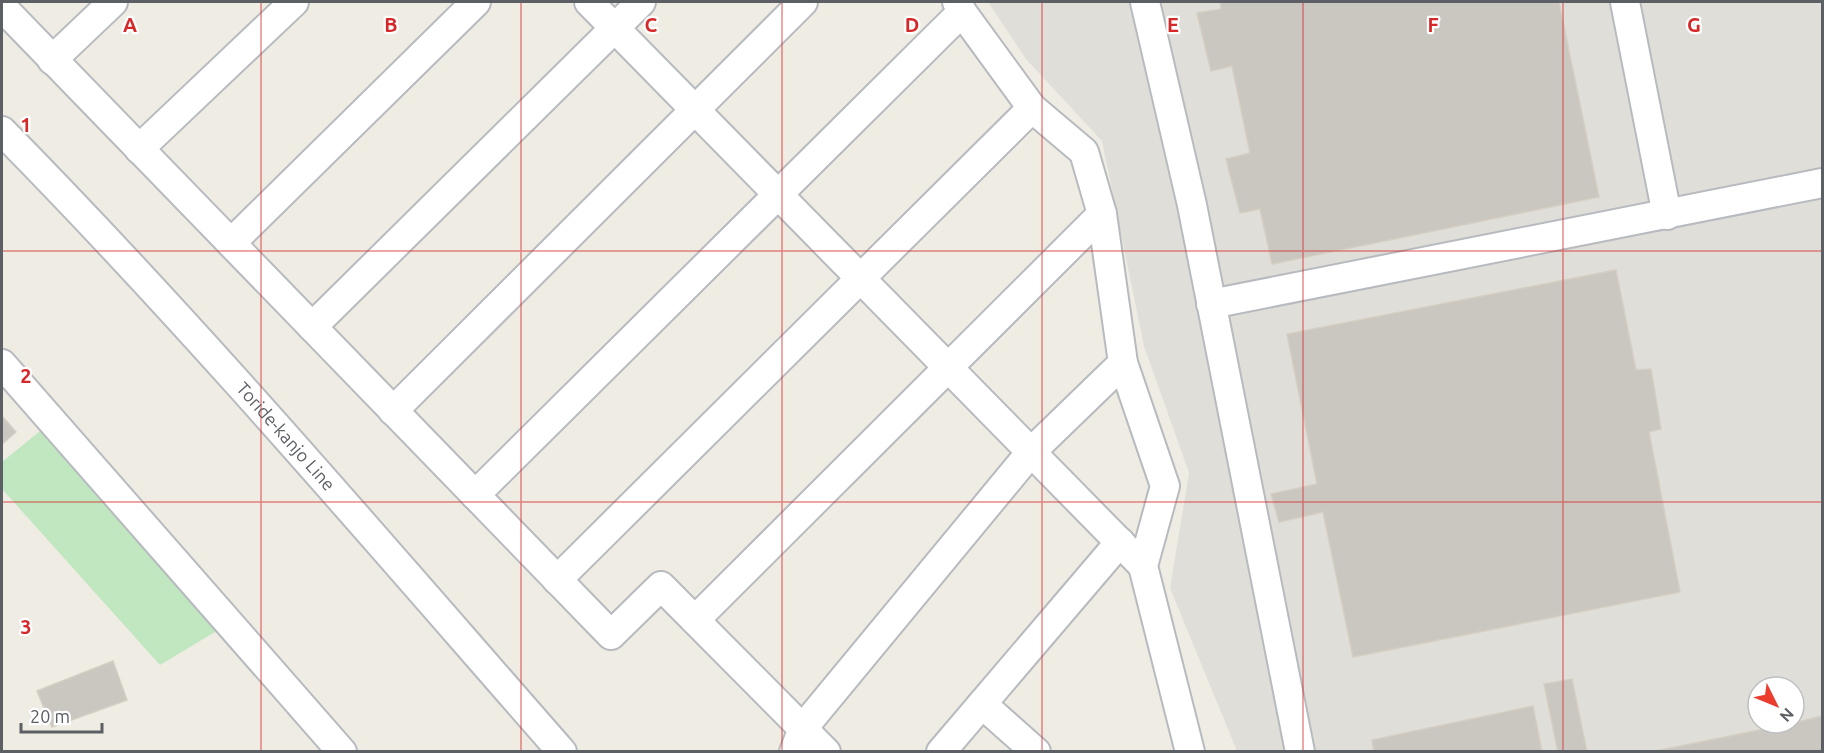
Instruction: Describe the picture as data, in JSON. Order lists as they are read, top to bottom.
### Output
{
  "streets": {
    "street": ["Toride-kanjo Line"]
  },
  "scale_bar": "20 m",
  "north": "bottom right",
  "grid": {
    "columns": [
      "A",
      "B",
      "C",
      "D",
      "E",
      "F",
      "G"
    ],
    "rows": ["1", "2", "3"]
  }
}
